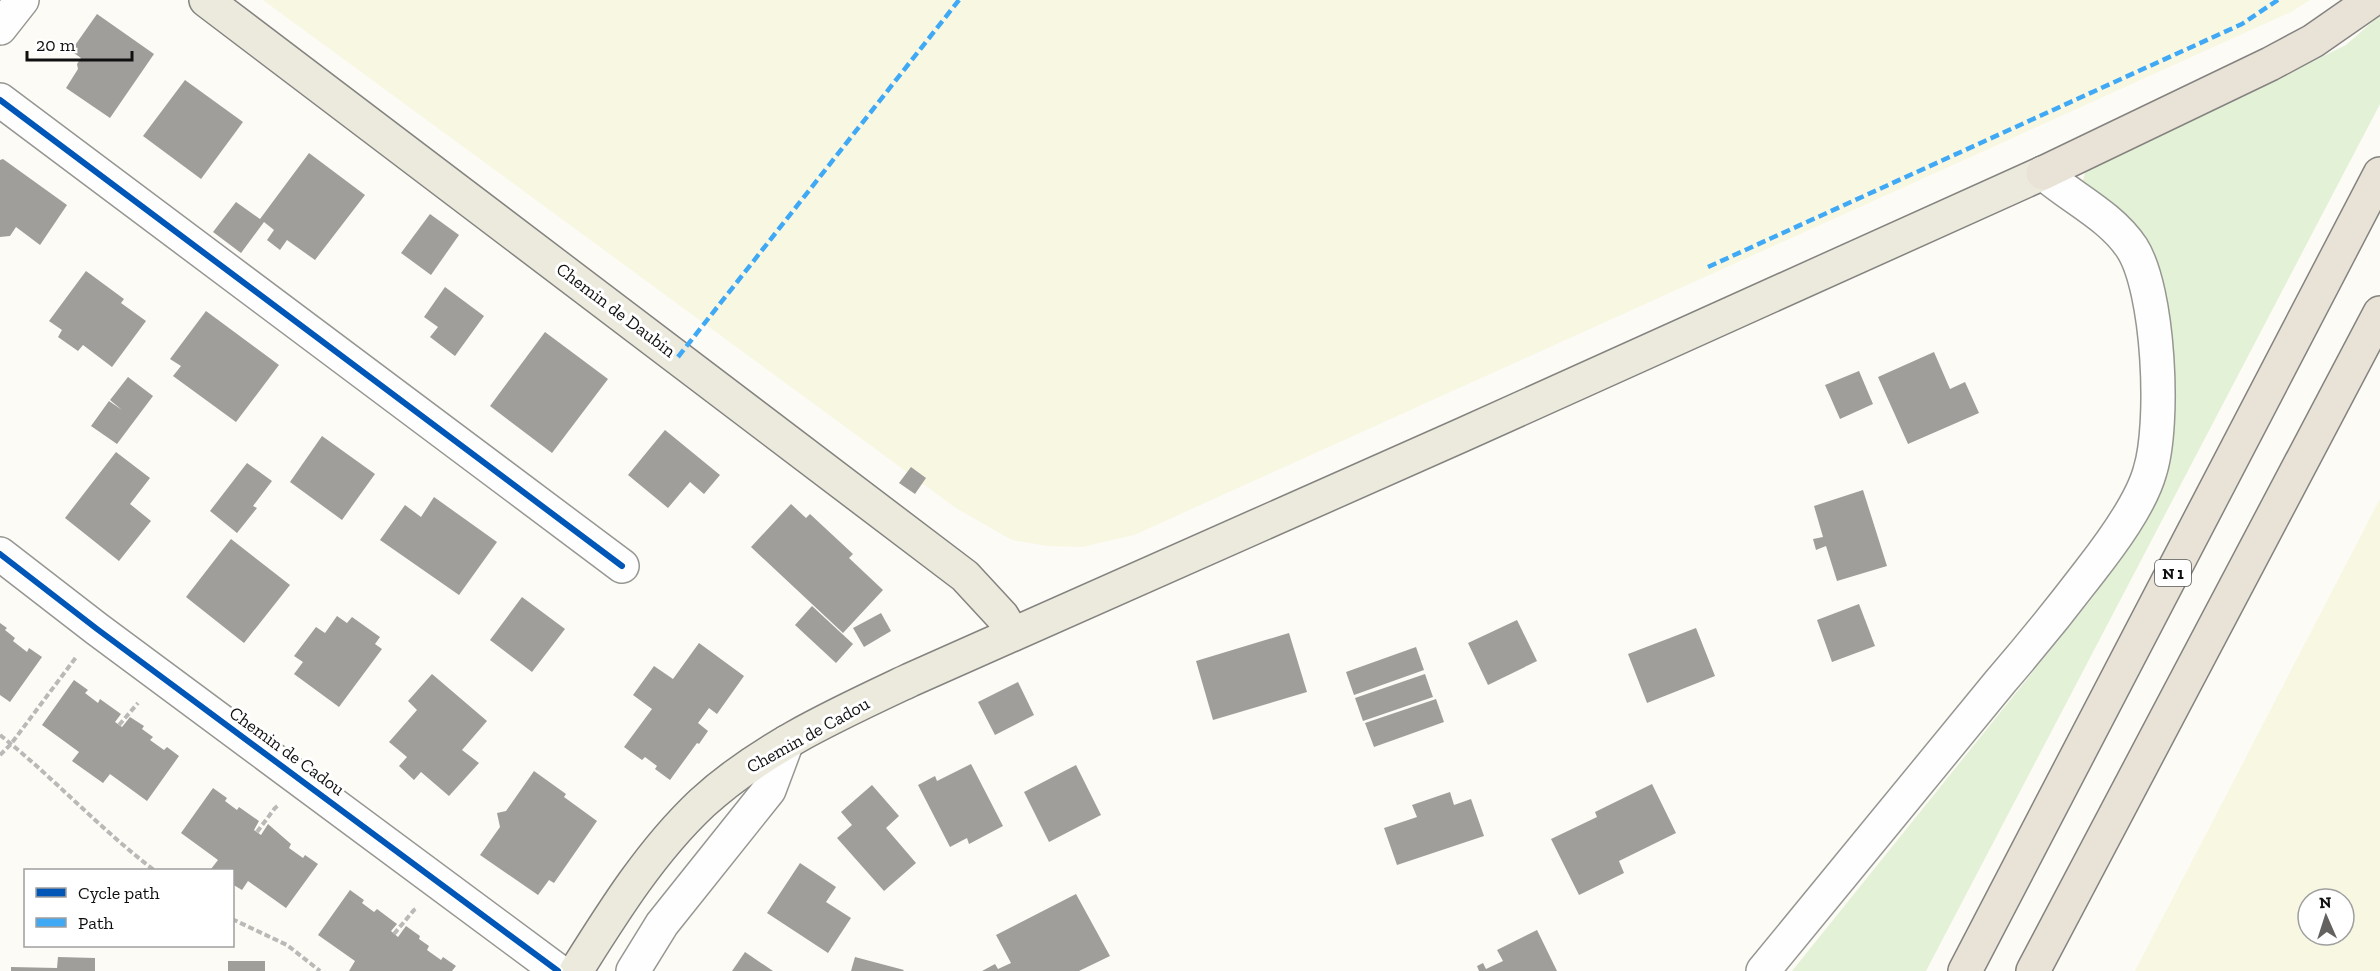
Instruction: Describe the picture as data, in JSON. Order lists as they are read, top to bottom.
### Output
{
  "streets": {
    "highway": ["N 1"],
    "main road": ["Chemin de Daubin", "Chemin de Cadou"]
  },
  "crossings": [
    ["Chemin de Daubin", "Chemin de Cadou"]
  ],
  "legend": ["Cycle path", "Path"],
  "scale_bar": "20 m",
  "north": "top"
}
